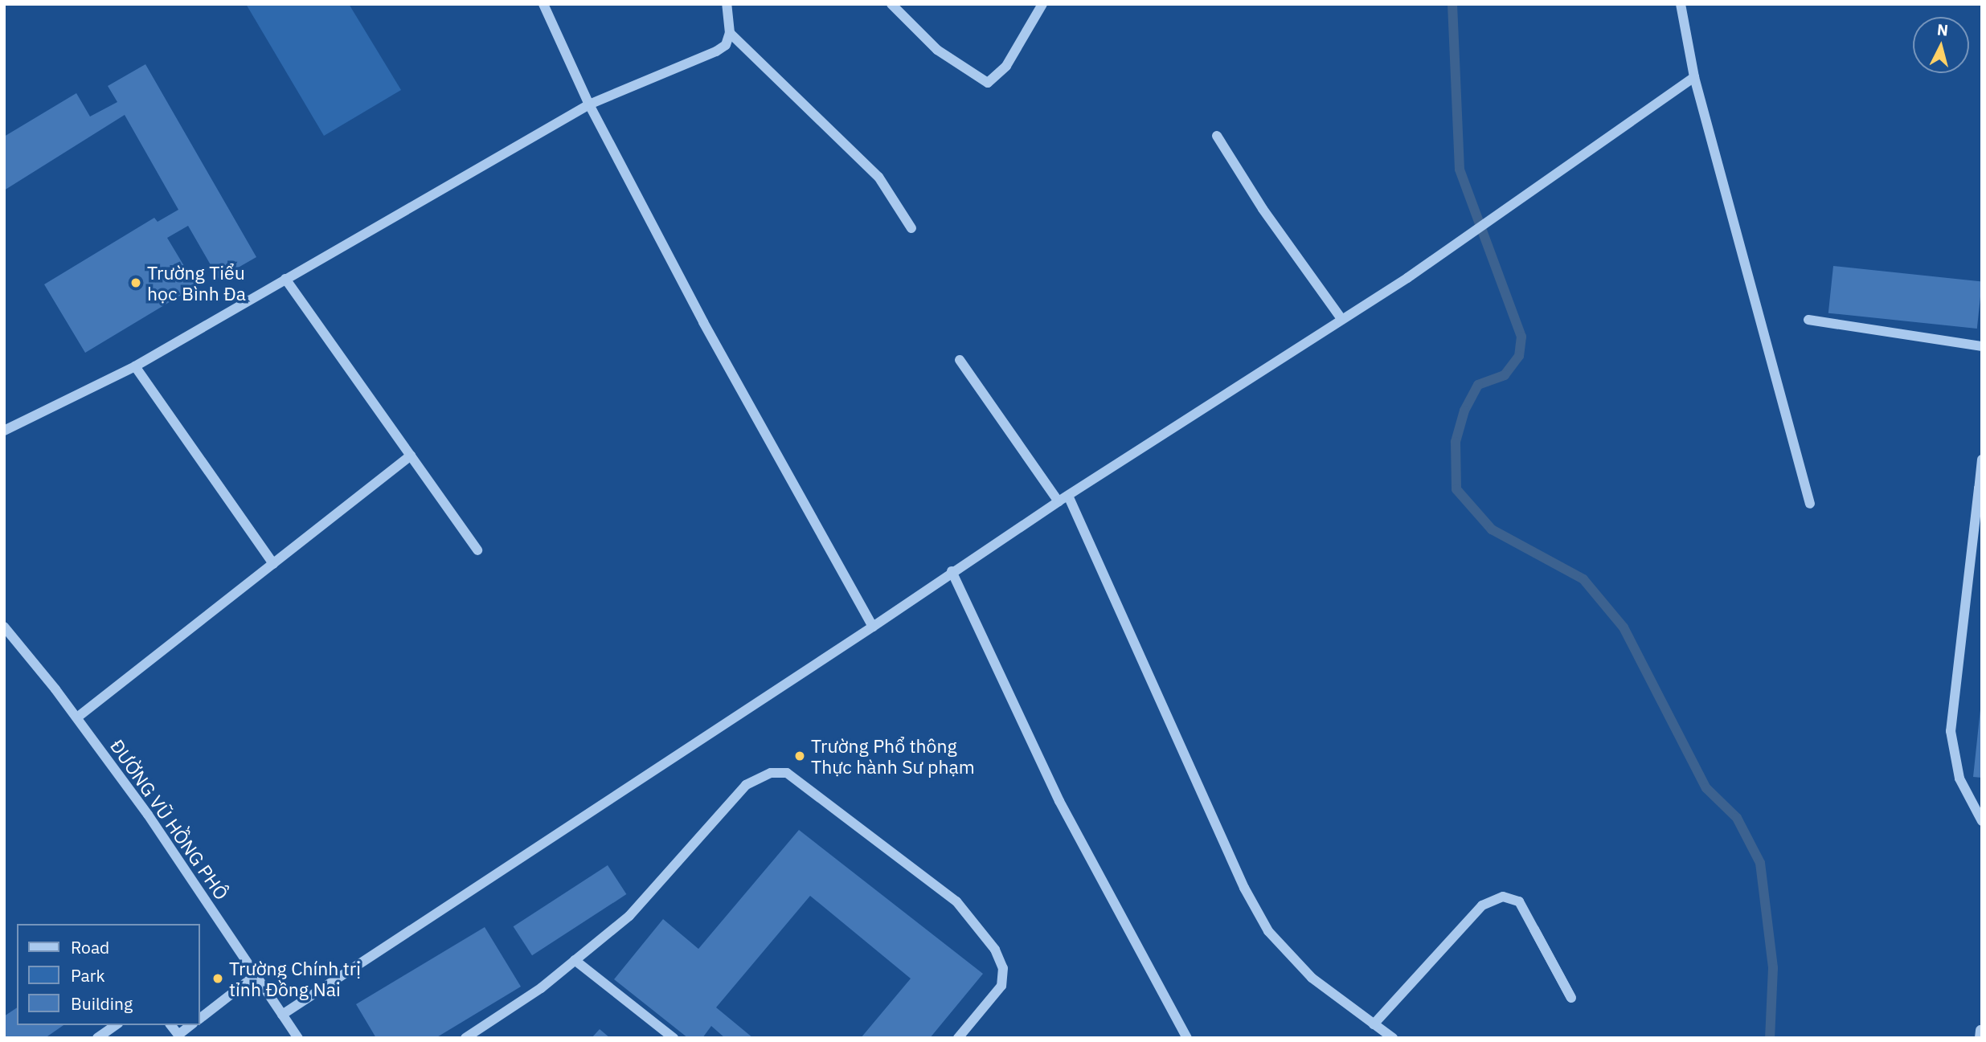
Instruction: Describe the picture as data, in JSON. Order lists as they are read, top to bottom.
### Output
{
  "streets": {
    "street": ["ĐƯỜNG VŨ HỒNG PHÔ"]
  },
  "places": ["Trường Tiểu học Bình Đa", "Trường Phổ thông Thực hành Sư phạm", "Trường Chính trị tỉnh Đồng Nai"],
  "legend": ["Road", "Park", "Building"],
  "north": "top"
}
